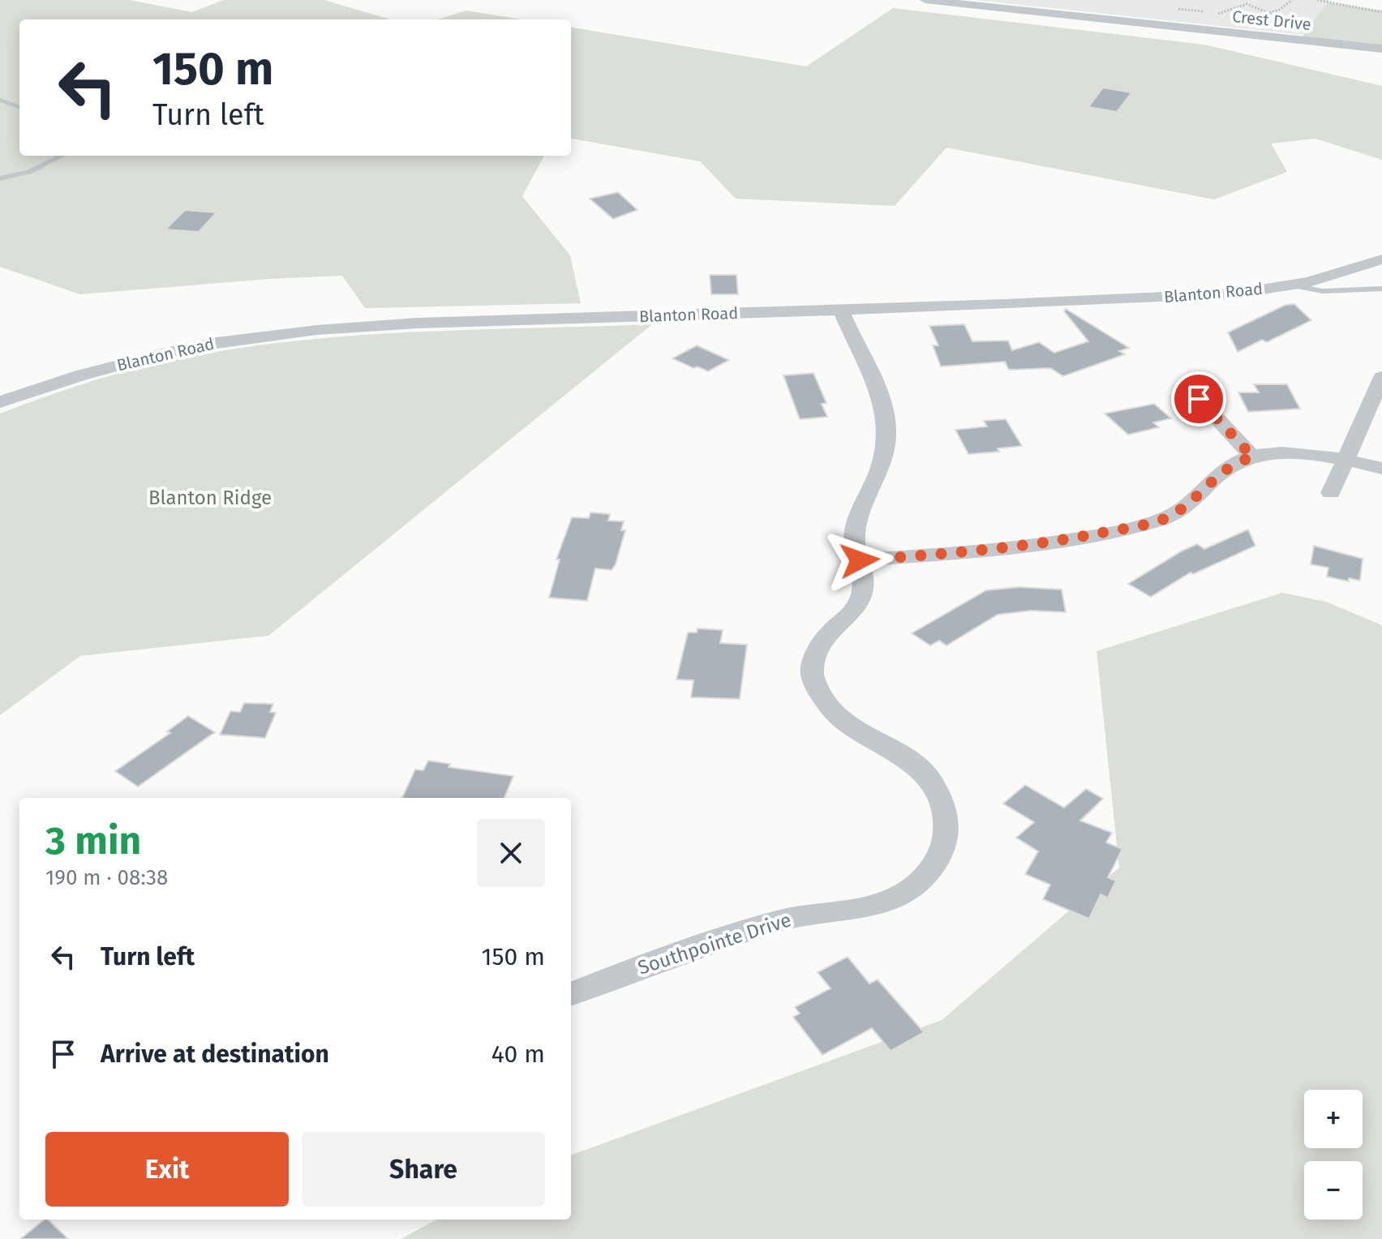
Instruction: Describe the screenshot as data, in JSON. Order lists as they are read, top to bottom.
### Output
{
  "streets": {
    "street": ["Crest Drive", "Blanton Road", "Southpointe Drive"]
  },
  "crossings": [
    ["Blanton Road", "Southpointe Drive"]
  ],
  "parks": ["Blanton Ridge"],
  "page": {
    "turn": ["150 m", "Turn left"],
    "heading": ["3 min", "190 m · 08:38"],
    "list": [
      {
        "name": "Turn left",
        "value": "150 m"
      },
      {
        "name": "Arrive at destination",
        "value": "40 m"
      }
    ],
    "map_buttons": ["+", "−"],
    "buttons": ["Exit", "Share"]
  }
}
